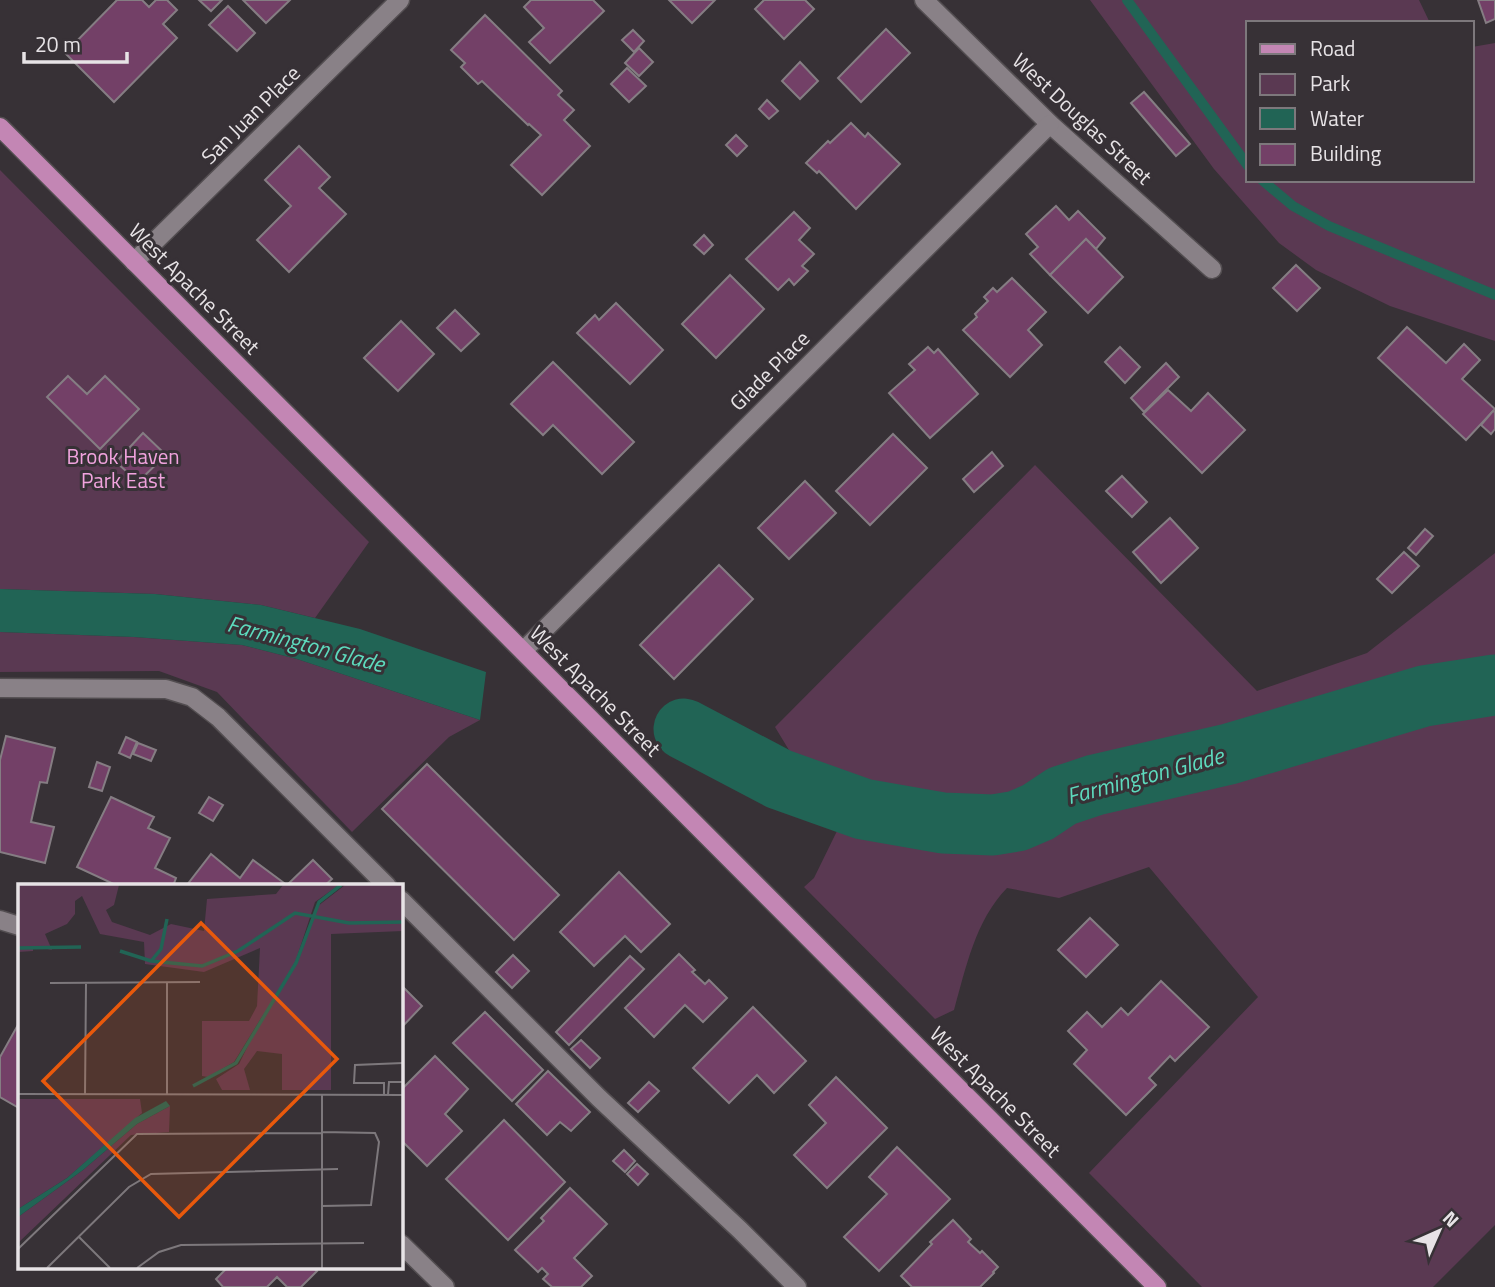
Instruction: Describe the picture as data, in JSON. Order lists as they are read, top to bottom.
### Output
{
  "streets": {
    "main road": ["West Apache Street"],
    "street": ["San Juan Place", "West Douglas Street", "Glade Place"]
  },
  "crossings": [
    ["San Juan Place", "West Apache Street"],
    ["West Douglas Street", "Glade Place"],
    ["West Apache Street", "Glade Place"]
  ],
  "water": ["Farmington Glade"],
  "parks": ["Brook Haven Park East"],
  "legend": [
    "Road",
    "Park",
    "Water",
    "Building"
  ],
  "scale_bar": "20 m",
  "north": "top right"
}
